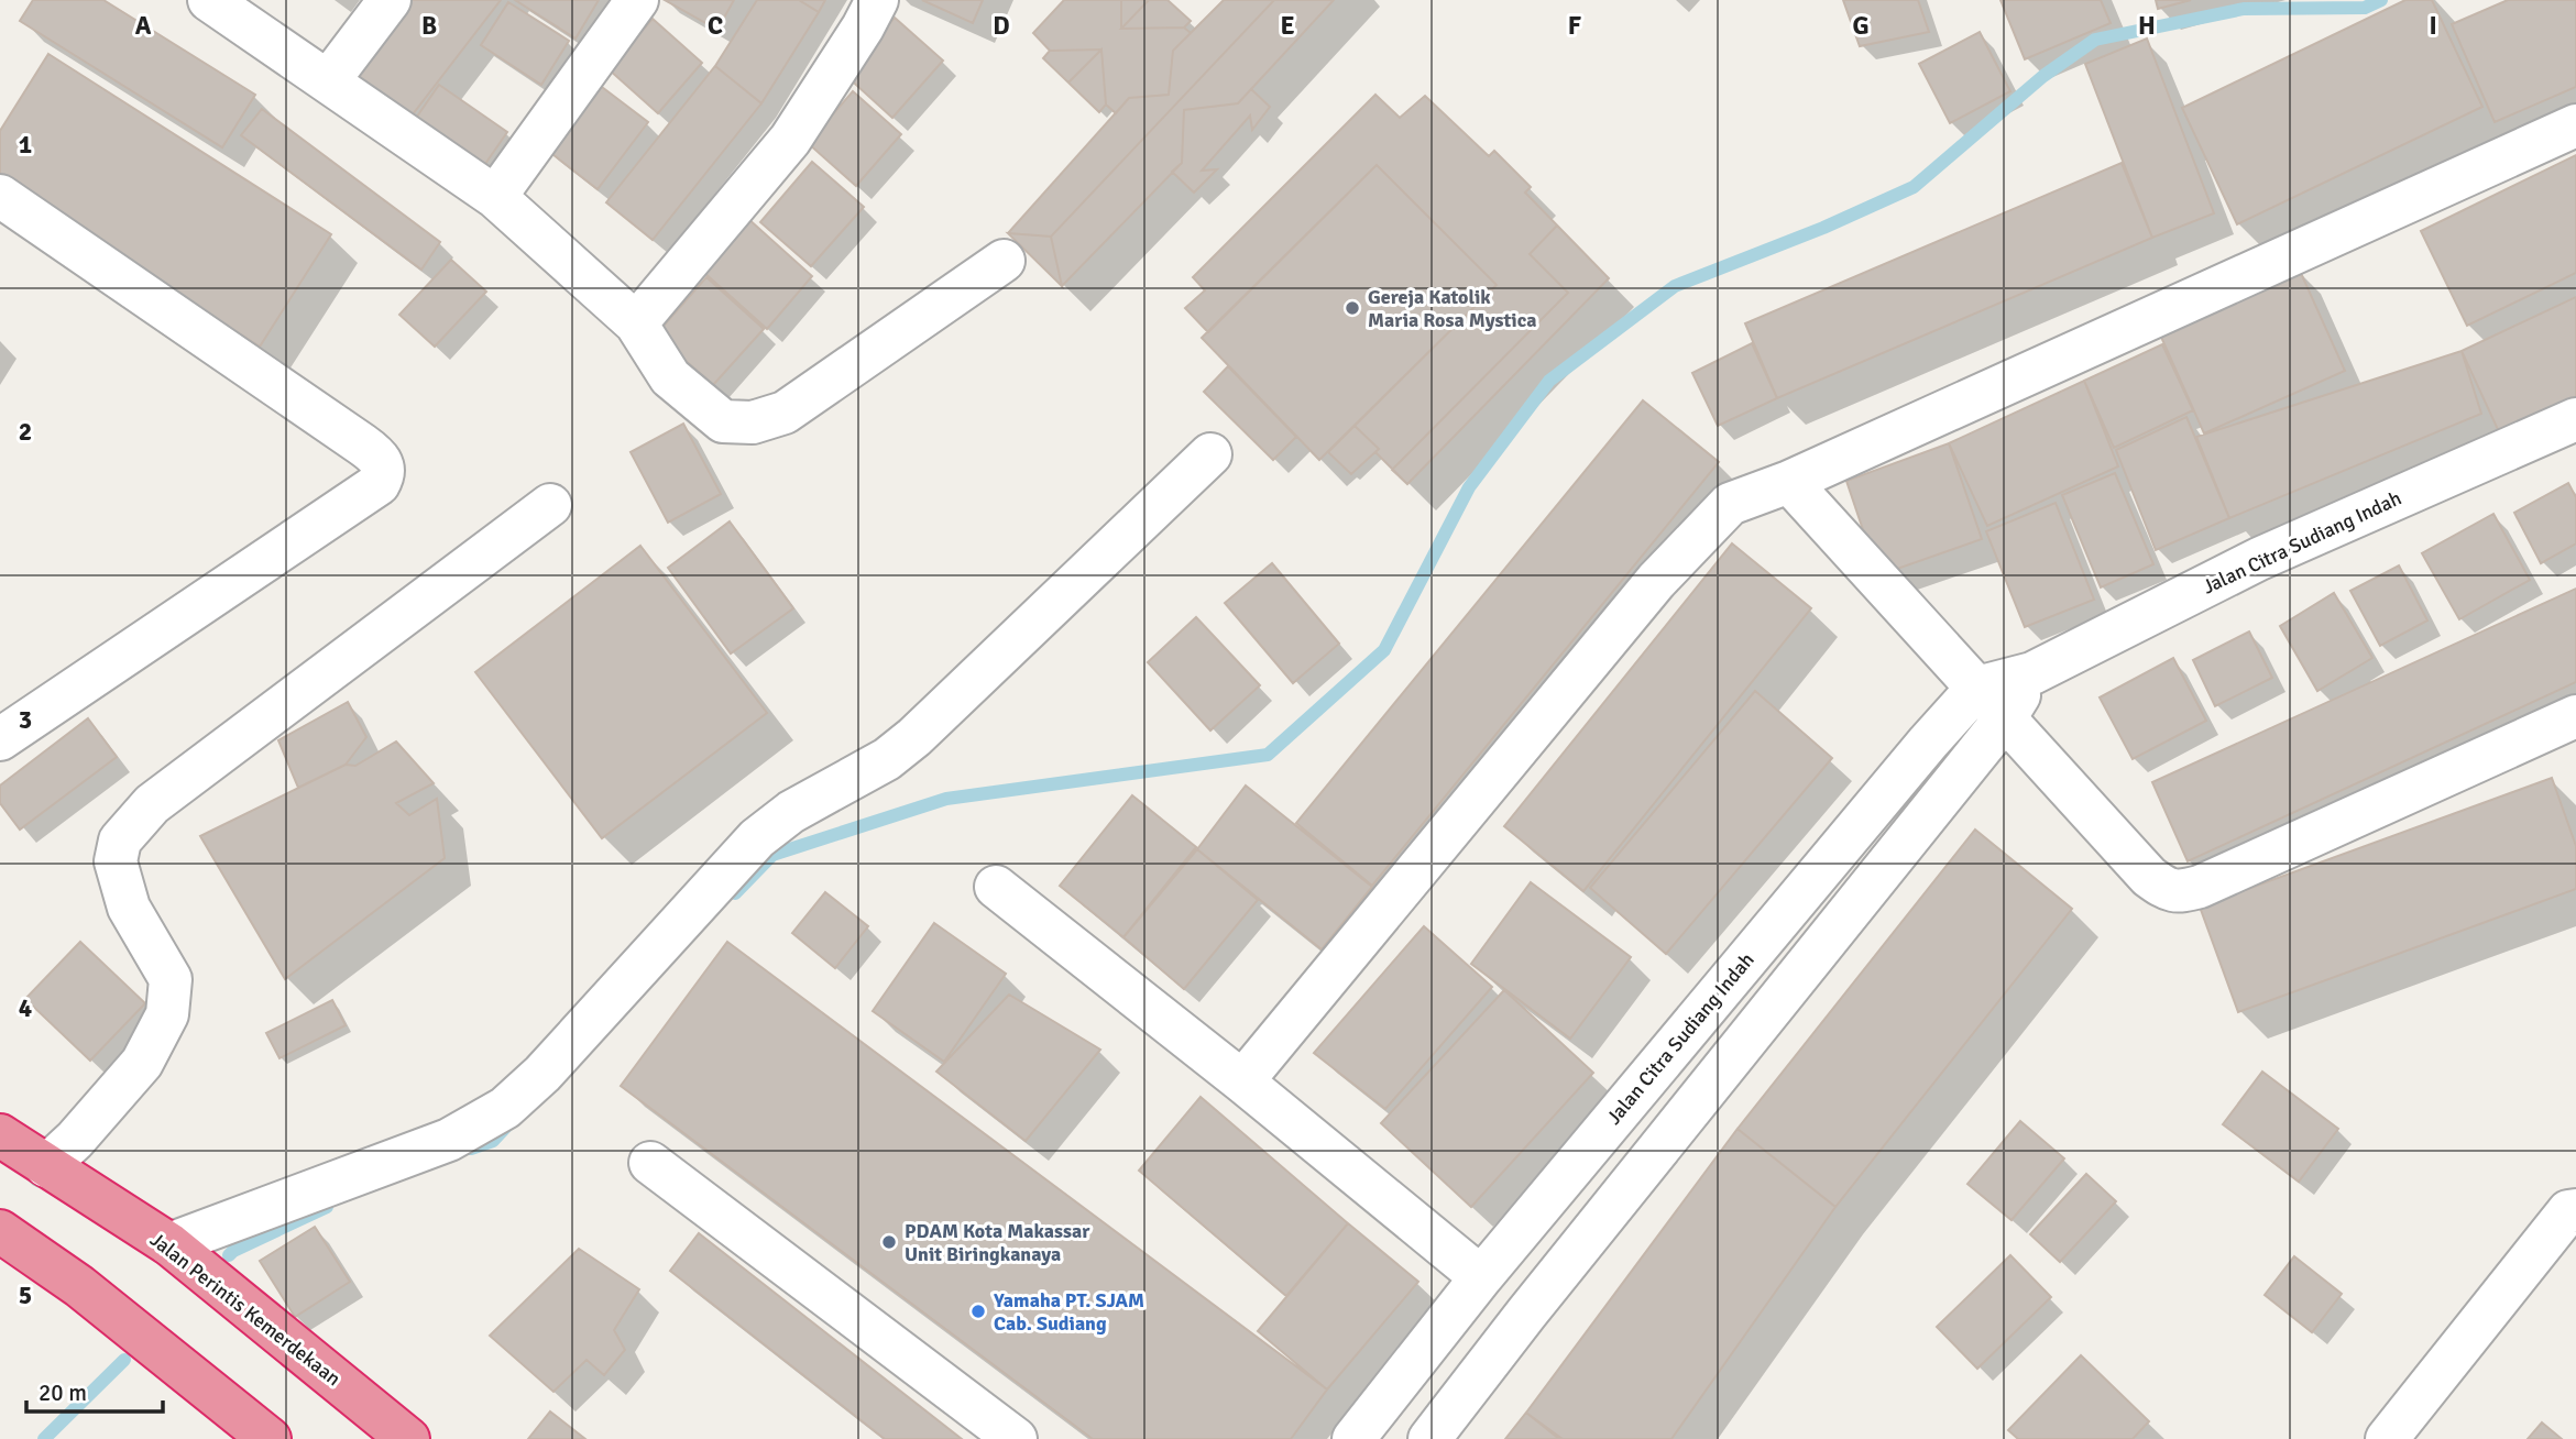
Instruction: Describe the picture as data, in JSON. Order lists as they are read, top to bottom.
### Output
{
  "streets": {
    "highway": ["Jalan Perintis Kemerdekaan"],
    "street": ["Jalan Citra Sudiang Indah"]
  },
  "places": ["Gereja Katolik Maria Rosa Mystica", "PDAM Kota Makassar Unit Biringkanaya", "Yamaha PT. SJAM Cab. Sudiang"],
  "scale_bar": "20 m",
  "grid": {
    "columns": [
      "A",
      "B",
      "C",
      "D",
      "E",
      "F",
      "G",
      "H",
      "I"
    ],
    "rows": [
      "1",
      "2",
      "3",
      "4",
      "5"
    ]
  }
}
